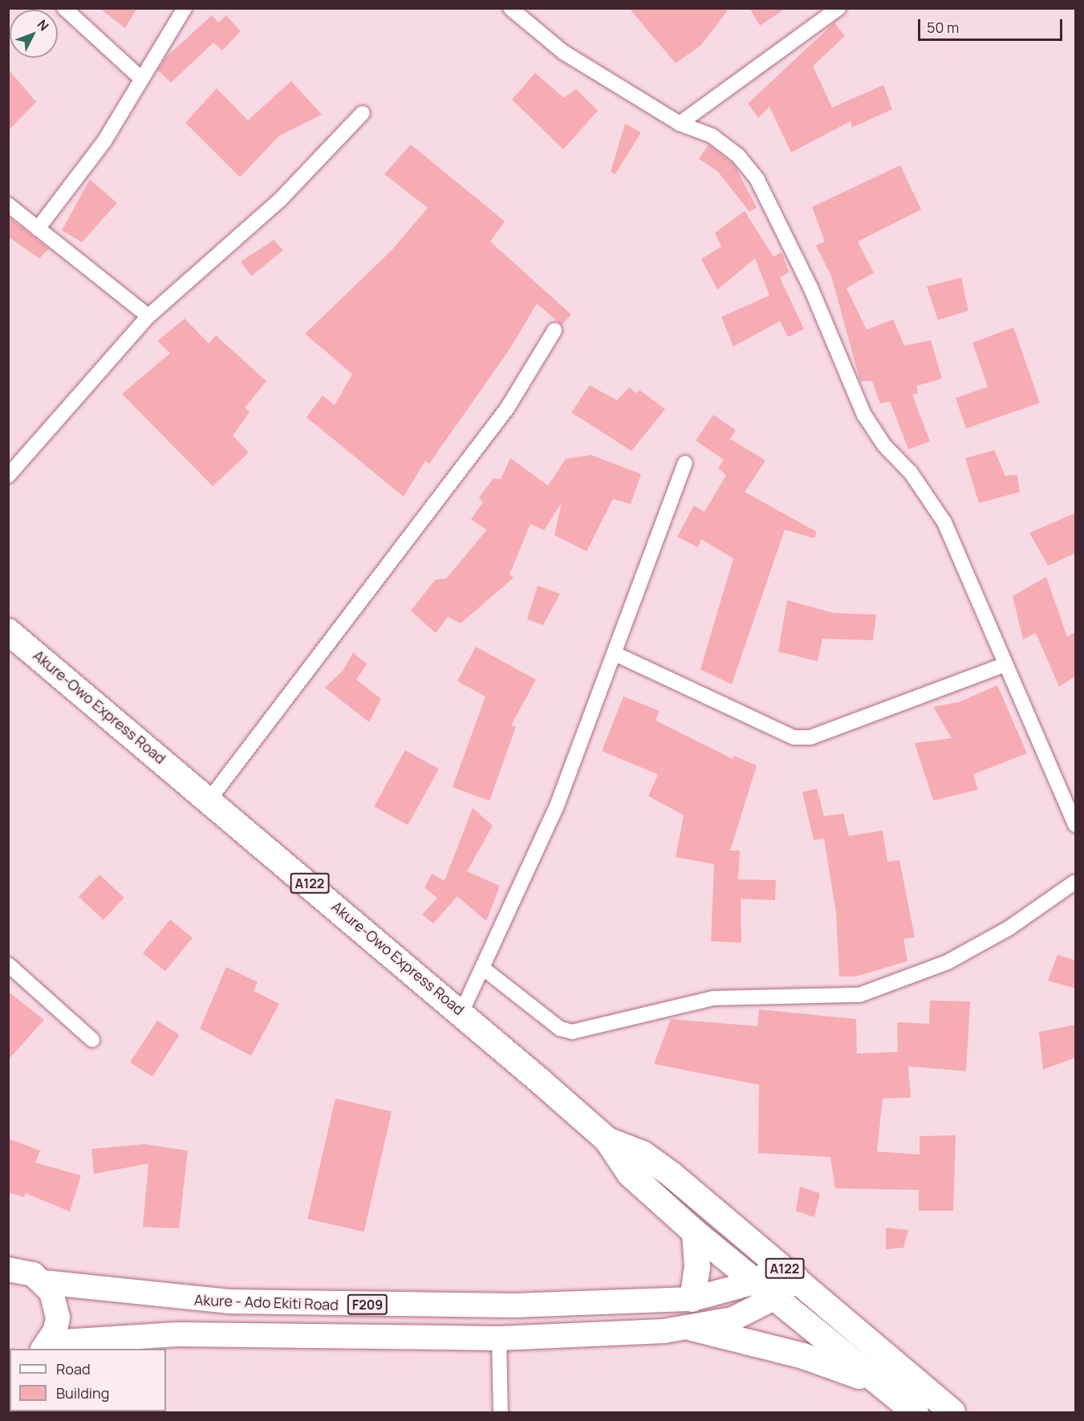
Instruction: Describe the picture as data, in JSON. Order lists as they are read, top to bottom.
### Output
{
  "streets": {
    "highway": ["Akure-Owo Express Road", "A122"],
    "main road": ["Akure - Ado Ekiti Road", "F209"]
  },
  "crossings": [
    ["Akure-Owo Express Road", "Akure - Ado Ekiti Road"]
  ],
  "legend": ["Road", "Building"],
  "scale_bar": "50 m",
  "north": "top right"
}
